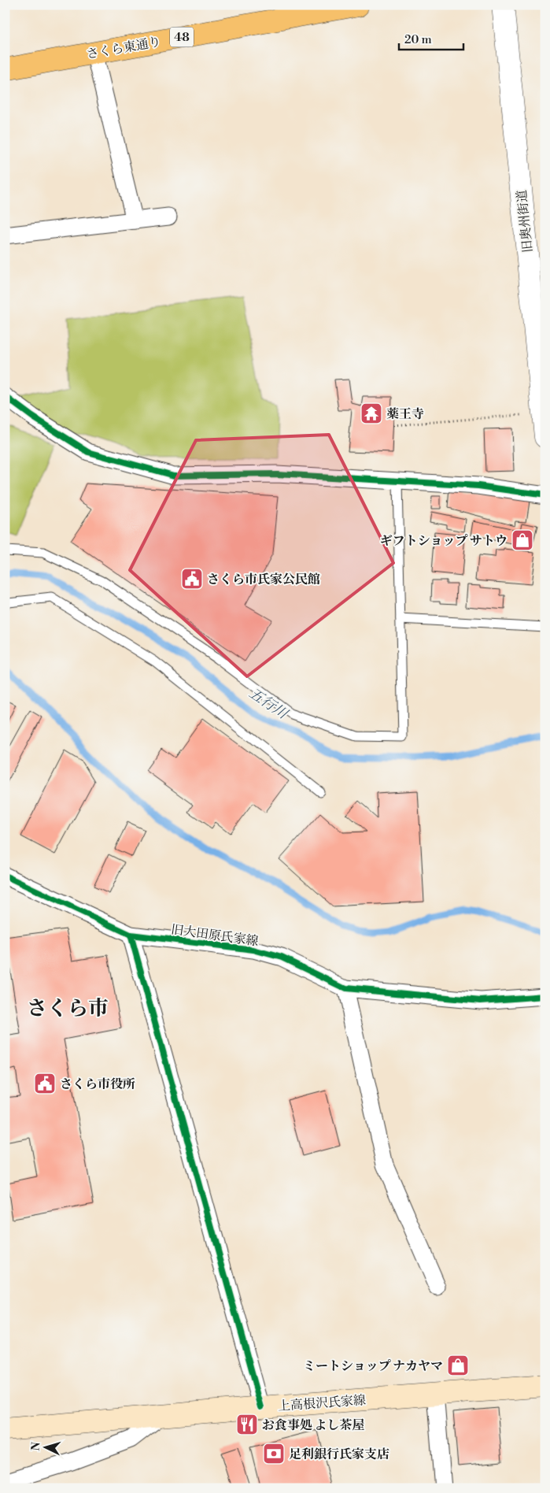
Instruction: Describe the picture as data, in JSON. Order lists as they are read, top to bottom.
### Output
{
  "streets": {
    "main road": ["48", "さくら東通り", "上高根沢氏家線"],
    "street": ["旧奥州街道", "旧大田原氏家線"]
  },
  "districts": ["さくら市"],
  "water": ["五行川"],
  "places": {
    "temple": ["薬王寺"],
    "shop": ["ギフトショップ サトウ", "ミートショップ ナカヤマ"],
    "public building": ["さくら市氏家公民館", "さくら市役所"],
    "restaurant": ["お食事処 よし茶屋"],
    "bank": ["足利銀行氏家支店"]
  },
  "scale_bar": "20 m",
  "north": "left"
}
